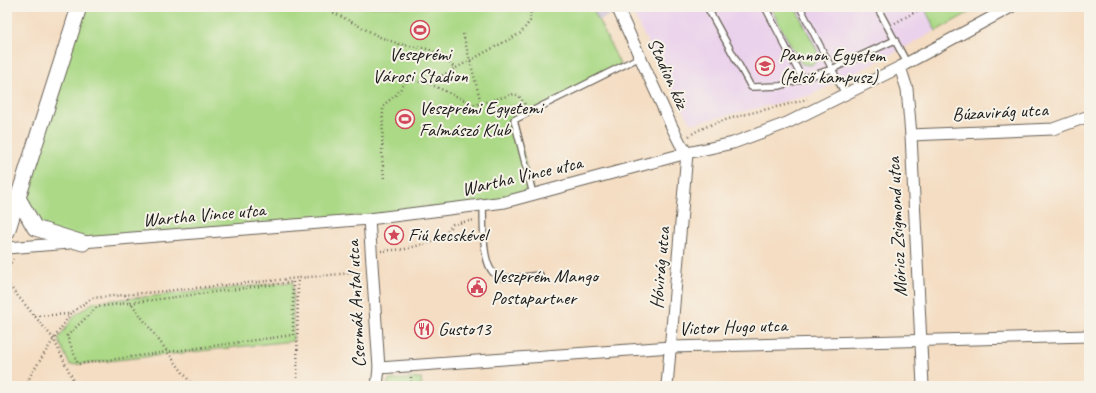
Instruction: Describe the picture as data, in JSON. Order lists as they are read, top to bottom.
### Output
{
  "streets": {
    "street": [
      "Stadion köz",
      "Búzavirág utca",
      "Wartha Vince utca",
      "Móricz Zsigmond utca",
      "Hóvirág utca",
      "Csermák Antal utca",
      "Victor Hugo utca"
    ]
  },
  "crossings": [
    ["Stadion köz", "Wartha Vince utca"],
    ["Stadion köz", "Hóvirág utca"],
    ["Búzavirág utca", "Móricz Zsigmond utca"],
    ["Wartha Vince utca", "Móricz Zsigmond utca"],
    ["Wartha Vince utca", "Hóvirág utca"],
    ["Wartha Vince utca", "Csermák Antal utca"],
    ["Móricz Zsigmond utca", "Victor Hugo utca"],
    ["Hóvirág utca", "Victor Hugo utca"],
    ["Csermák Antal utca", "Victor Hugo utca"]
  ],
  "places": {
    "sports": ["Veszprémi Városi Stadion", "Veszprémi Egyetemi Falmászó Klub"],
    "school or university": ["Pannon Egyetem (felső kampusz)"],
    "place": ["Fiú kecskével"],
    "public building": ["Veszprém Mango Postapartner"],
    "restaurant": ["Gusto13"]
  }
}
